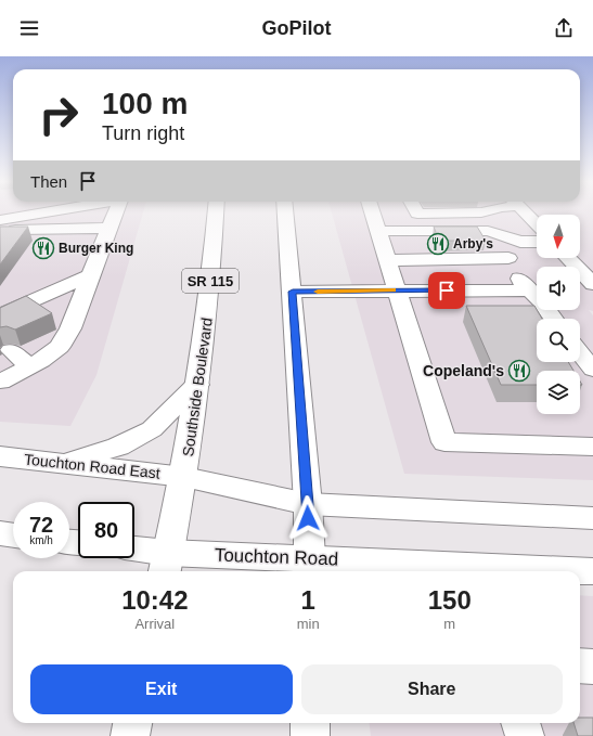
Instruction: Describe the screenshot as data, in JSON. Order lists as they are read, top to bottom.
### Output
{
  "streets": {
    "main road": [
      "SR 115",
      "Southside Boulevard",
      "Touchton Road East",
      "Touchton Road"
    ]
  },
  "crossings": [
    ["Southside Boulevard", "Touchton Road East"],
    ["Southside Boulevard", "Touchton Road"]
  ],
  "places": {
    "restaurant": ["Arby's", "Burger King", "Copeland's"]
  },
  "north": "bottom",
  "page": {
    "header": "GoPilot",
    "turn": ["100 m", "Turn right"],
    "then": "Then",
    "speed": "72 km/h",
    "limit": "80",
    "eta": [
      "10:42",
      "Arrival",
      "1",
      "min",
      "150",
      "m"
    ],
    "buttons": ["Exit", "Share"]
  }
}
